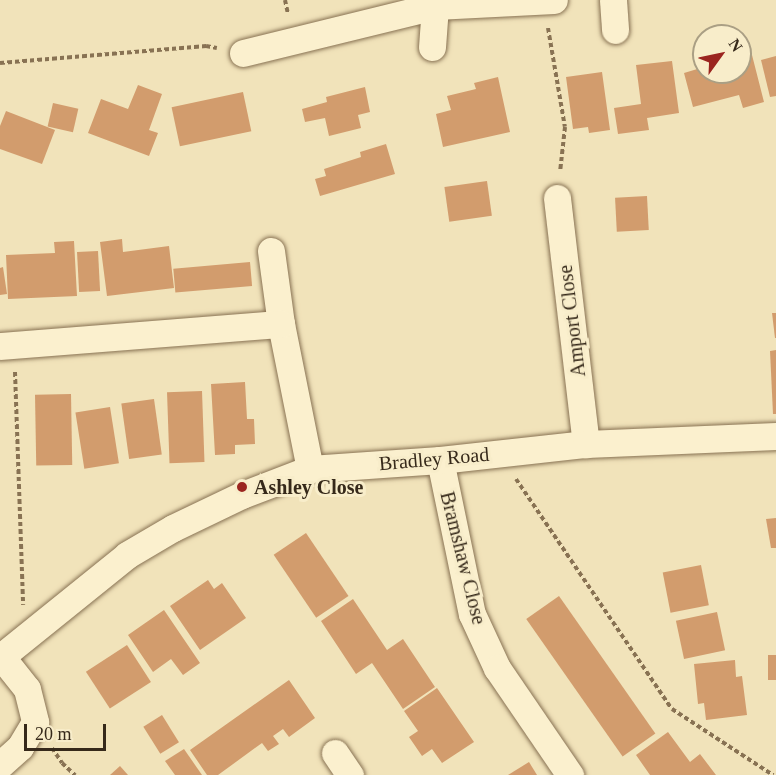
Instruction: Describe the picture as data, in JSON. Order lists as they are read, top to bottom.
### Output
{
  "streets": {
    "street": ["Amport Close", "Bradley Road", "Bramshaw Close"]
  },
  "crossings": [
    ["Amport Close", "Bradley Road"],
    ["Bradley Road", "Bramshaw Close"]
  ],
  "places": ["Ashley Close"],
  "scale_bar": "20 m",
  "north": "top right"
}
